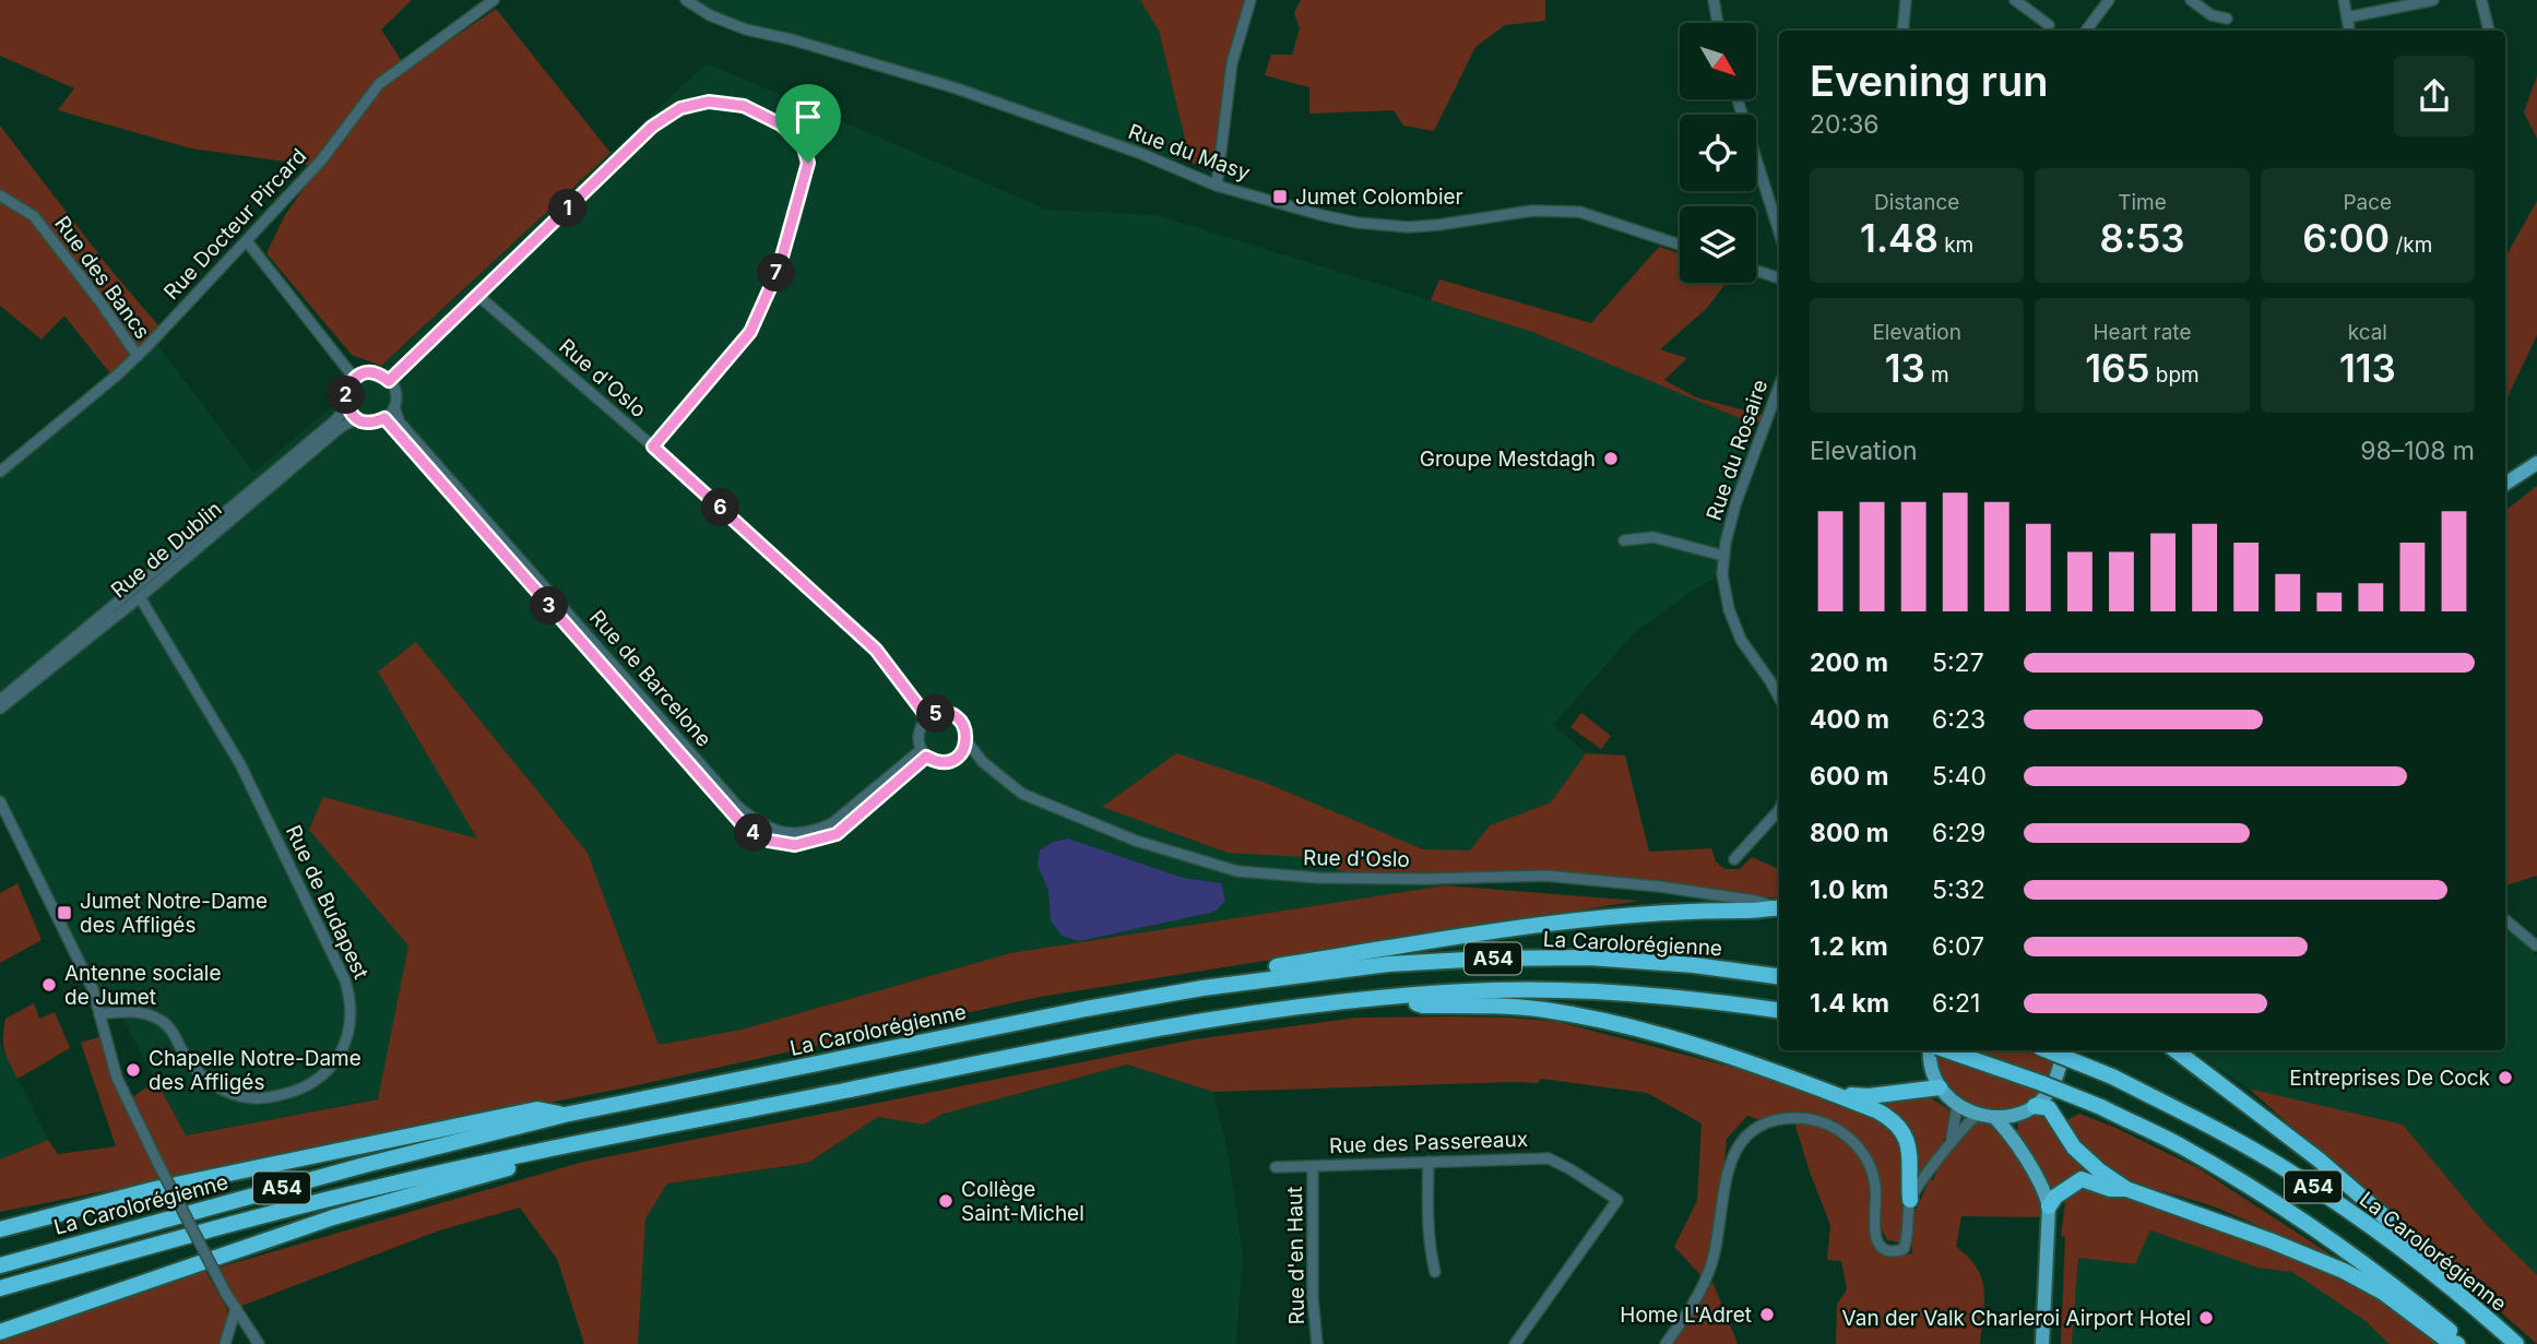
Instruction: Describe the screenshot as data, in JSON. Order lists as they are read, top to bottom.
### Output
{
  "streets": {
    "highway": ["La Carolorégienne", "A54"],
    "street": [
      "Rue du Masy",
      "Rue Docteur Pircard",
      "Rue des Bancs",
      "Rue d'Oslo",
      "Rue du Rosaire",
      "Rue de Dublin",
      "Rue de Barcelone",
      "Rue de Budapest",
      "Rue des Passereaux",
      "Rue d'en Haut"
    ]
  },
  "crossings": [
    ["Rue Docteur Pircard", "Rue des Bancs"],
    ["Rue d'Oslo", "Rue de Barcelone"],
    ["Rue de Dublin", "Rue de Barcelone"],
    ["Rue de Dublin", "Rue de Budapest"],
    ["Rue des Passereaux", "Rue d'en Haut"]
  ],
  "places": {
    "transit": ["Jumet Colombier", "Jumet Notre-Dame des Affligés"],
    "other": [
      "Groupe Mestdagh",
      "Antenne sociale de Jumet",
      "Chapelle Notre-Dame des Affligés",
      "Entreprises De Cock",
      "Collège Saint-Michel",
      "Home L'Adret",
      "Van der Valk Charleroi Airport Hotel"
    ]
  },
  "north": "bottom right",
  "page": {
    "heading": ["Evening run", "20:36"],
    "stats": [
      ["Distance", "1.48 km"],
      ["Time", "8:53"],
      ["Pace", "6:00 /km"],
      ["Elevation", "13 m"],
      ["Heart rate", "165 bpm"],
      ["kcal", "113"]
    ],
    "pins": [
      "1",
      "7",
      "2",
      "6",
      "3",
      "5",
      "4"
    ],
    "chart": ["Elevation", "98–108 m"],
    "list": [
      {
        "name": "200 m",
        "note": "5:27"
      },
      {
        "name": "400 m",
        "note": "6:23"
      },
      {
        "name": "600 m",
        "note": "5:40"
      },
      {
        "name": "800 m",
        "note": "6:29"
      },
      {
        "name": "1.0 km",
        "note": "5:32"
      },
      {
        "name": "1.2 km",
        "note": "6:07"
      },
      {
        "name": "1.4 km",
        "note": "6:21"
      }
    ]
  }
}
